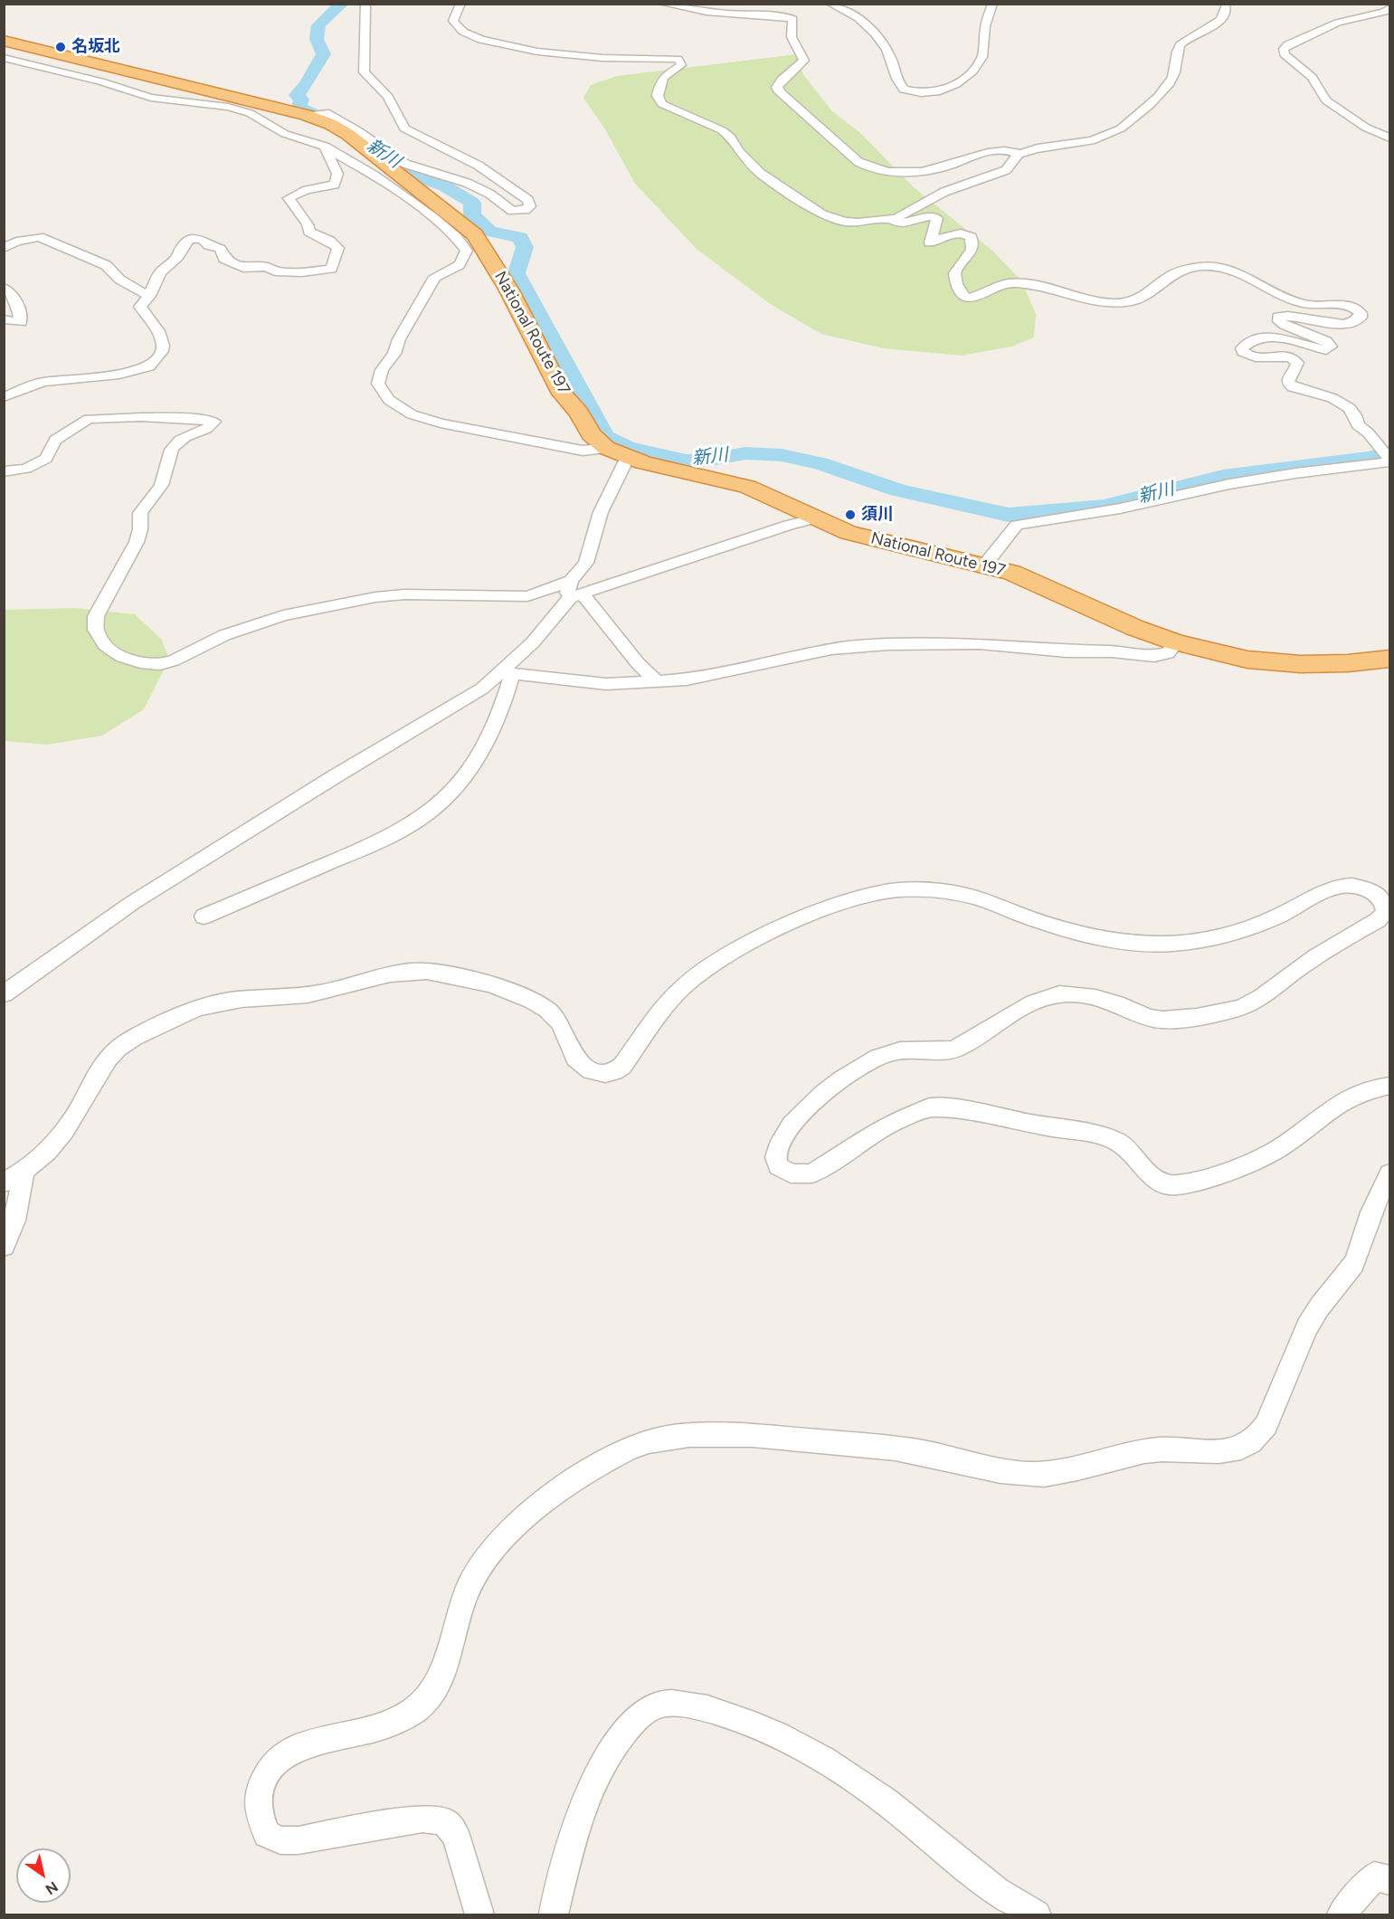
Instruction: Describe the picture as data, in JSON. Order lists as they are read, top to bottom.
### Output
{
  "streets": {
    "highway": ["National Route 197"]
  },
  "water": ["新川"],
  "places": ["名坂北", "須川"],
  "north": "bottom right"
}
